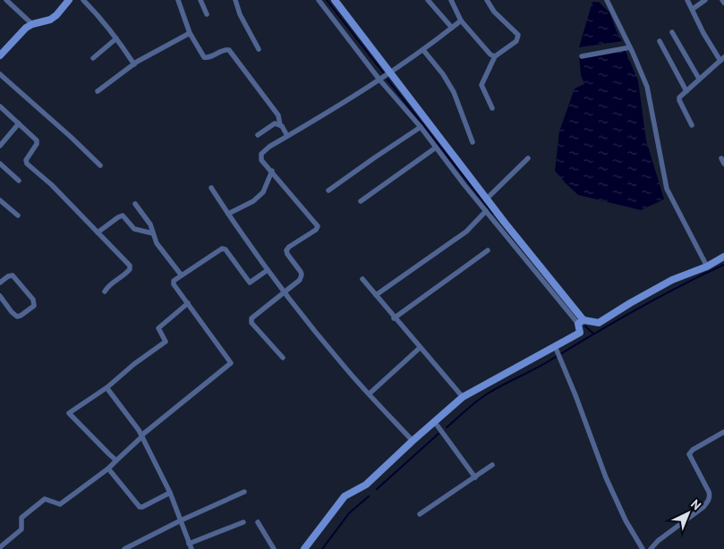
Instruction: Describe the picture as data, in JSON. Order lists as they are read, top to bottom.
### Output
{
  "north": "top right"
}
